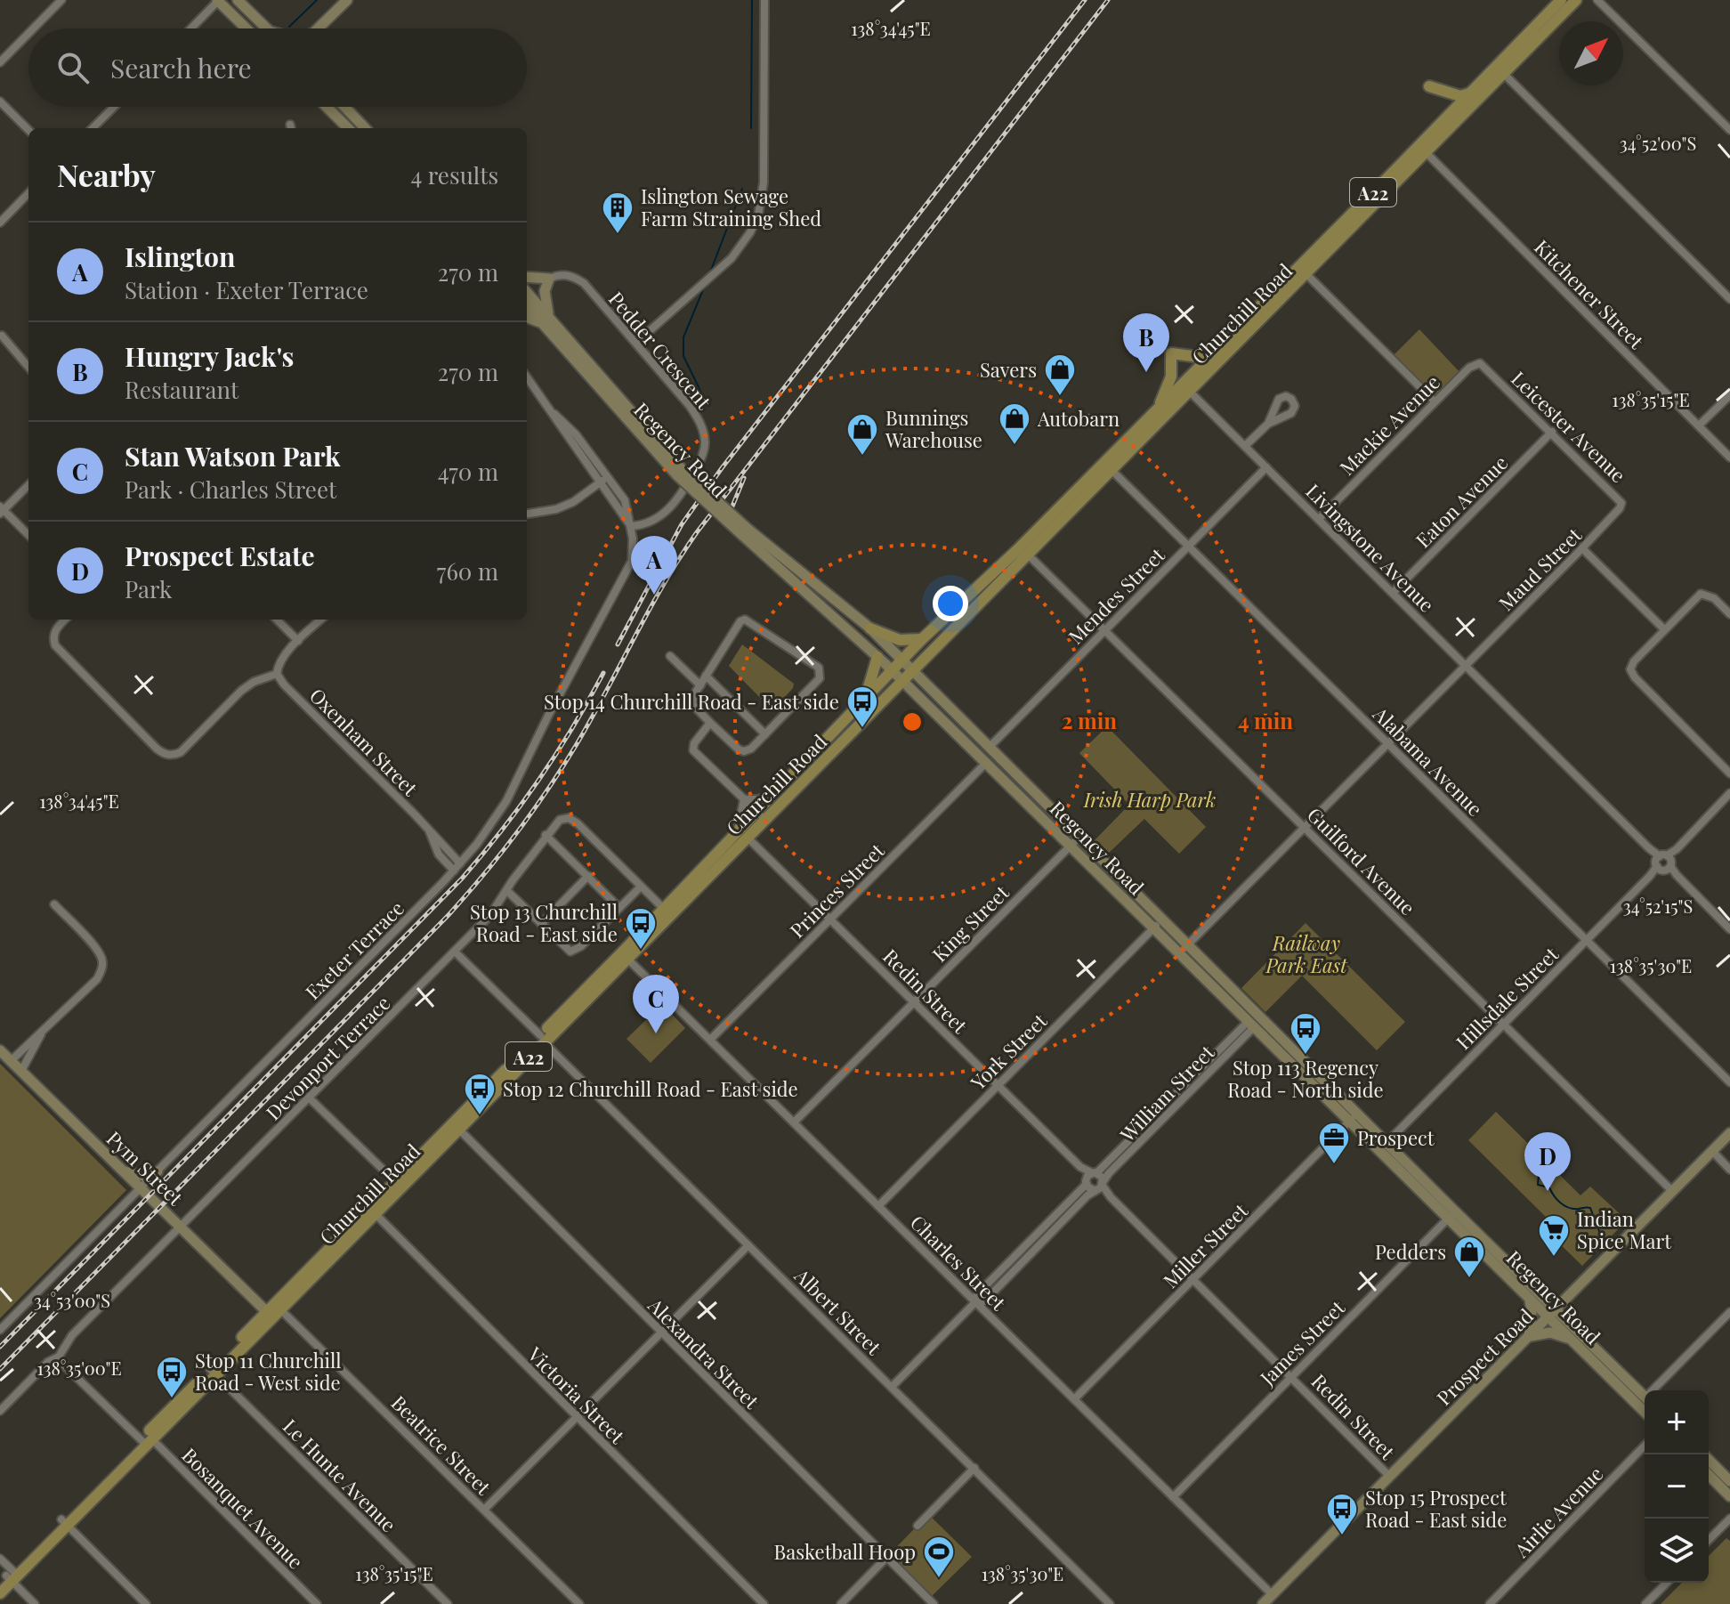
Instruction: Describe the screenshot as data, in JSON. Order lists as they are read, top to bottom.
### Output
{
  "streets": {
    "main road": [
      "A22",
      "Churchill Road",
      "Regency Road",
      "Pym Street",
      "Prospect Road"
    ],
    "street": [
      "Kitchener Street",
      "Pedder Crescent",
      "Mackie Avenue",
      "Leicester Avenue",
      "Eaton Avenue",
      "Livingstone Avenue",
      "Maud Street",
      "Mendes Street",
      "Oxenham Street",
      "Alabama Avenue",
      "Guilford Avenue",
      "Princes Street",
      "King Street",
      "Exeter Terrace",
      "Redin Street",
      "Hillsdale Street",
      "York Street",
      "Devonport Terrace",
      "William Street",
      "Miller Street",
      "Charles Street",
      "Albert Street",
      "James Street",
      "Alexandra Street",
      "Victoria Street",
      "Beatrice Street",
      "Le Hunte Avenue",
      "Bosanquet Avenue",
      "Airlie Avenue"
    ]
  },
  "crossings": [
    ["Kitchener Street", "Churchill Road"],
    ["Churchill Road", "Regency Road"],
    ["Churchill Road", "Livingstone Avenue"],
    ["Churchill Road", "Alabama Avenue"],
    ["Churchill Road", "Guilford Avenue"],
    ["Churchill Road", "Redin Street"],
    ["Churchill Road", "Devonport Terrace"],
    ["Churchill Road", "Pym Street"],
    ["Churchill Road", "Charles Street"],
    ["Churchill Road", "Albert Street"],
    ["Churchill Road", "Alexandra Street"],
    ["Churchill Road", "Victoria Street"],
    ["Churchill Road", "Beatrice Street"],
    ["Churchill Road", "Le Hunte Avenue"],
    ["Churchill Road", "Bosanquet Avenue"],
    ["Pedder Crescent", "Exeter Terrace"],
    ["Mackie Avenue", "Leicester Avenue"],
    ["Mackie Avenue", "Livingstone Avenue"],
    ["Leicester Avenue", "Eaton Avenue"],
    ["Leicester Avenue", "Maud Street"],
    ["Regency Road", "Maud Street"],
    ["Regency Road", "Mendes Street"],
    ["Regency Road", "Princes Street"],
    ["Regency Road", "King Street"],
    ["Regency Road", "Hillsdale Street"],
    ["Regency Road", "York Street"],
    ["Regency Road", "William Street"],
    ["Regency Road", "Miller Street"],
    ["Regency Road", "James Street"],
    ["Regency Road", "Prospect Road"],
    ["Eaton Avenue", "Livingstone Avenue"],
    ["Livingstone Avenue", "Maud Street"],
    ["Livingstone Avenue", "Mendes Street"],
    ["Livingstone Avenue", "Hillsdale Street"],
    ["Maud Street", "Alabama Avenue"],
    ["Maud Street", "Guilford Avenue"],
    ["Mendes Street", "Alabama Avenue"],
    ["Mendes Street", "Guilford Avenue"],
    ["Oxenham Street", "Exeter Terrace"],
    ["Alabama Avenue", "Hillsdale Street"],
    ["Guilford Avenue", "Hillsdale Street"],
    ["Guilford Avenue", "Prospect Road"],
    ["Princes Street", "Redin Street"],
    ["Princes Street", "Charles Street"],
    ["King Street", "Redin Street"],
    ["King Street", "Charles Street"],
    ["Exeter Terrace", "Pym Street"],
    ["Redin Street", "York Street"],
    ["Redin Street", "William Street"],
    ["Redin Street", "Miller Street"],
    ["Redin Street", "James Street"],
    ["Redin Street", "Prospect Road"],
    ["York Street", "Charles Street"],
    ["Devonport Terrace", "Pym Street"],
    ["Devonport Terrace", "Albert Street"],
    ["Devonport Terrace", "Bosanquet Avenue"],
    ["William Street", "Charles Street"],
    ["William Street", "Albert Street"],
    ["Miller Street", "Charles Street"],
    ["Charles Street", "James Street"],
    ["Charles Street", "Prospect Road"]
  ],
  "parks": ["Irish Harp Park", "Railway Park East"],
  "places": {
    "building": ["Islington Sewage Farm Straining Shed"],
    "shop": [
      "Savers",
      "Autobarn",
      "Bunnings Warehouse",
      "Pedders"
    ],
    "bus stop": [
      "Stop 14 Churchill Road - East side",
      "Stop 13 Churchill Road - East side",
      "Stop 113 Regency Road - North side",
      "Stop 12 Churchill Road - East side",
      "Stop 11 Churchill Road - West side",
      "Stop 15 Prospect Road - East side"
    ],
    "office": ["Prospect"],
    "supermarket": ["Indian Spice Mart"],
    "sports": ["Basketball Hoop"]
  },
  "north": "top right",
  "page": {
    "search": "Search here",
    "heading": ["Nearby", "4 results"],
    "list": [
      {
        "mark": "A",
        "name": "Islington",
        "note": "Station · Exeter Terrace",
        "value": "270 m"
      },
      {
        "mark": "B",
        "name": "Hungry Jack's",
        "note": "Restaurant",
        "value": "270 m"
      },
      {
        "mark": "C",
        "name": "Stan Watson Park",
        "note": "Park · Charles Street",
        "value": "470 m"
      },
      {
        "mark": "D",
        "name": "Prospect Estate",
        "note": "Park",
        "value": "760 m"
      }
    ],
    "pins": [
      "B",
      "A",
      "C",
      "D"
    ],
    "map_buttons": ["+", "−"]
  },
  "coordinates": [
    "138°34'45\"E",
    "34°52'00\"S",
    "138°35'15\"E",
    "34°52'15\"S",
    "138°35'30\"E",
    "34°53'00\"S",
    "138°35'00\"E"
  ],
  "rings": ["2 min", "4 min"]
}
